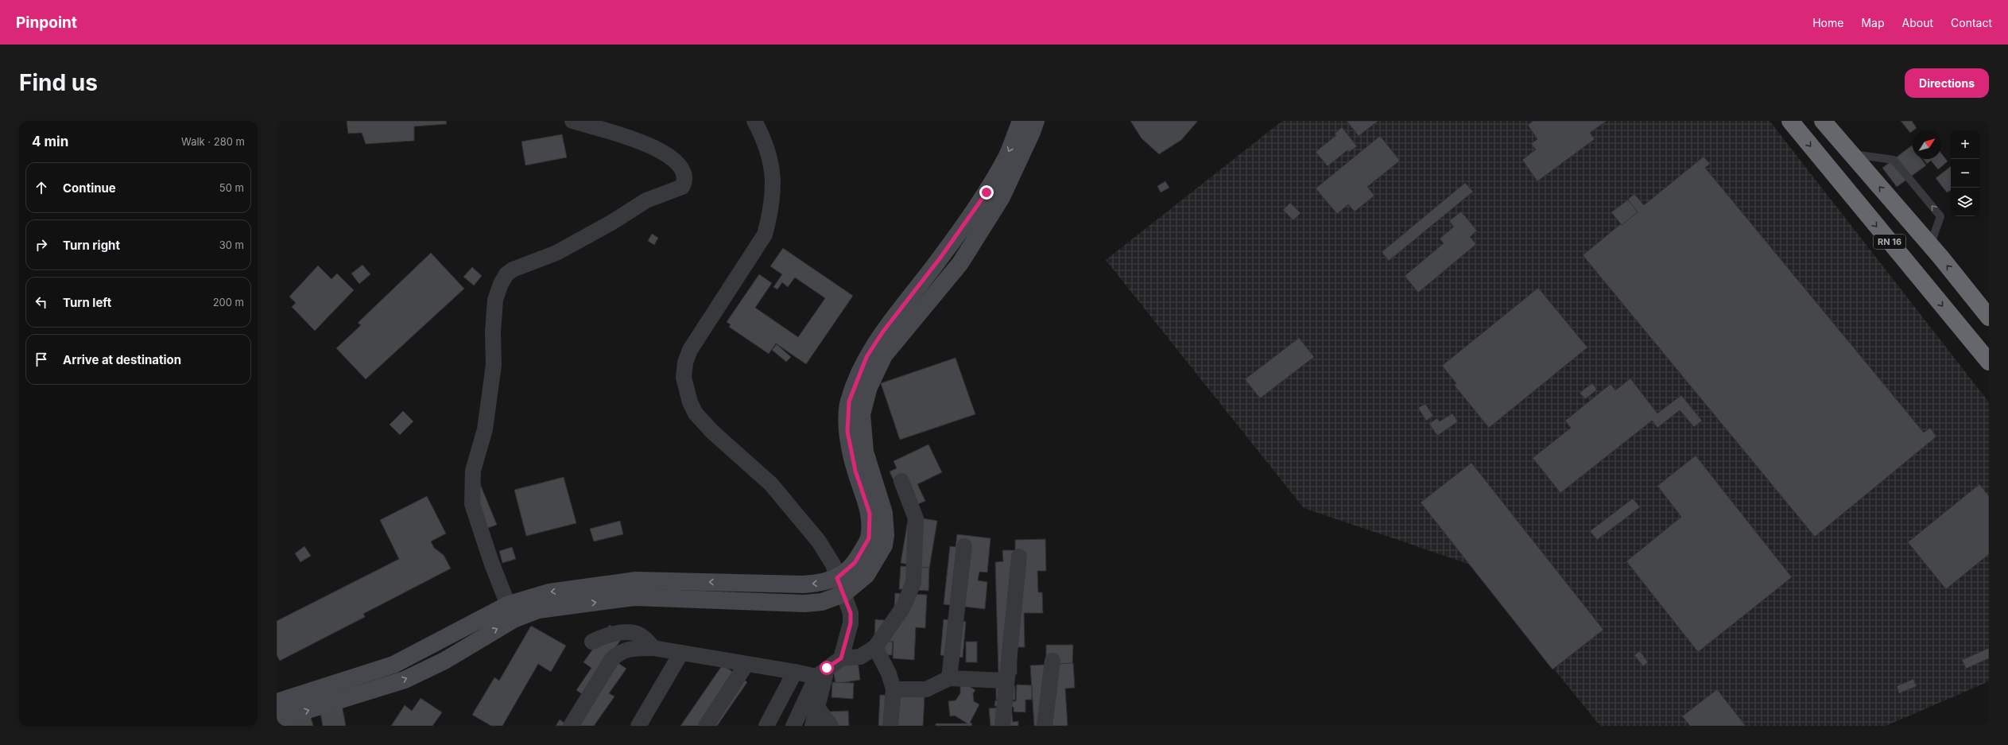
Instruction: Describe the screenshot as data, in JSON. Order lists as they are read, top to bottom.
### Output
{
  "streets": {
    "highway": ["RN 16"]
  },
  "north": "top right",
  "page": {
    "header": "Pinpoint",
    "nav": [
      "Home",
      "Map",
      "About",
      "Contact"
    ],
    "buttons": "Directions",
    "title": "Find us",
    "heading": ["4 min", "Walk · 280 m"],
    "map_buttons": ["+", "−"],
    "list": [
      ["Continue", "50 m"],
      ["Turn right", "30 m"],
      ["Turn left", "200 m"],
      "Arrive at destination"
    ]
  }
}
